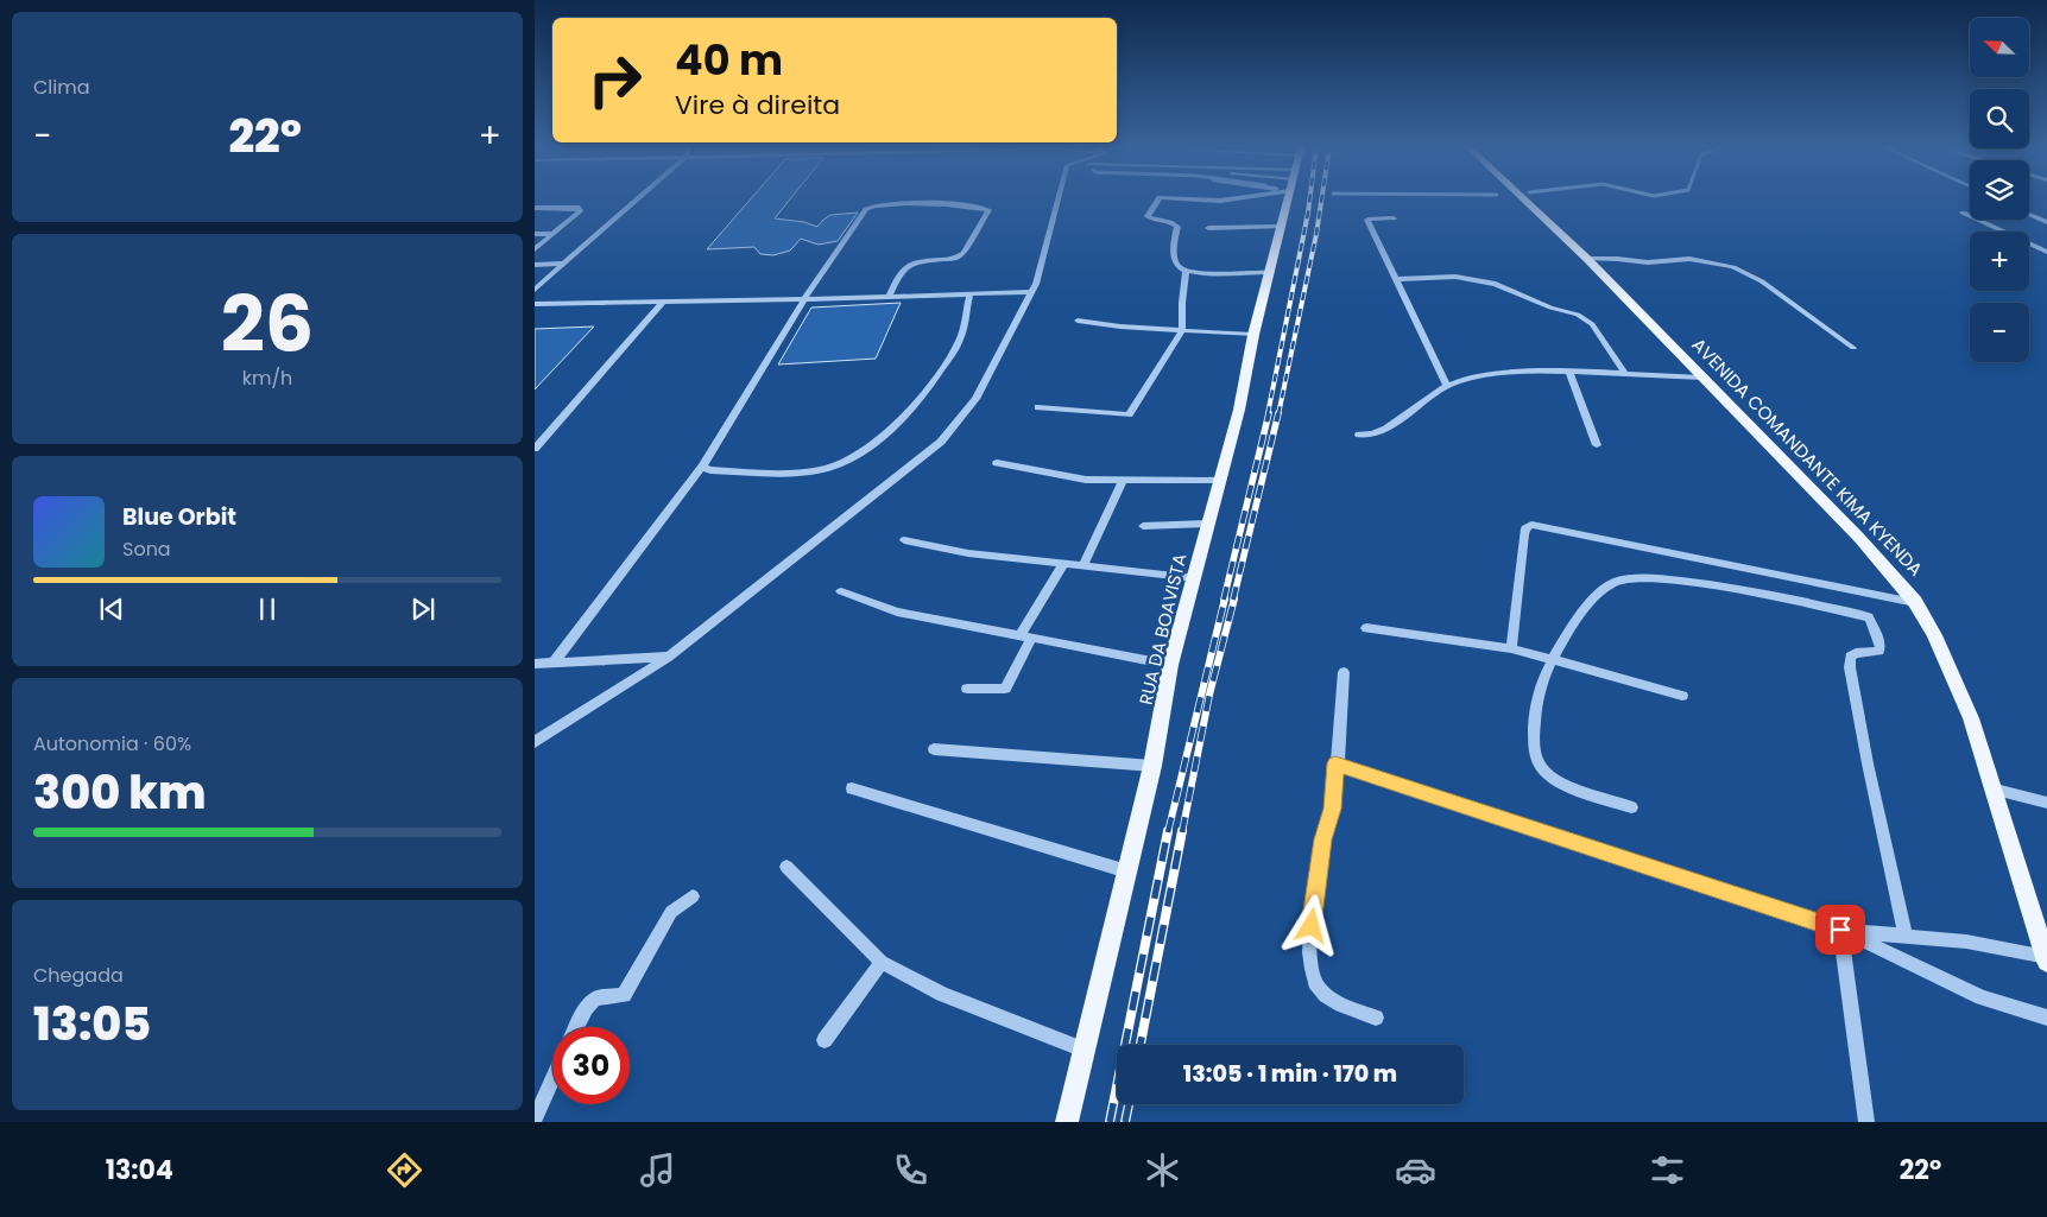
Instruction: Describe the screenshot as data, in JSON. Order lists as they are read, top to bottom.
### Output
{
  "streets": {
    "main road": ["AVENIDA COMANDANTE KIMA KYENDA", "RUA DA BOAVISTA"]
  },
  "north": "top left",
  "page": {
    "tile": [
      "Clima",
      ["26", "km/h"],
      ["Autonomia · 60%", "300 km"],
      ["Chegada", "13:05"]
    ],
    "map_buttons": ["+", "−"],
    "turn": ["40 m", "Vire à direita"],
    "heat": ["−", "22°", "+"],
    "song": ["Blue Orbit", "Sona"],
    "limit": "30",
    "trip": "13:05 · 1 min · 170 m",
    "tabs": ["13:04", "22°"]
  }
}
